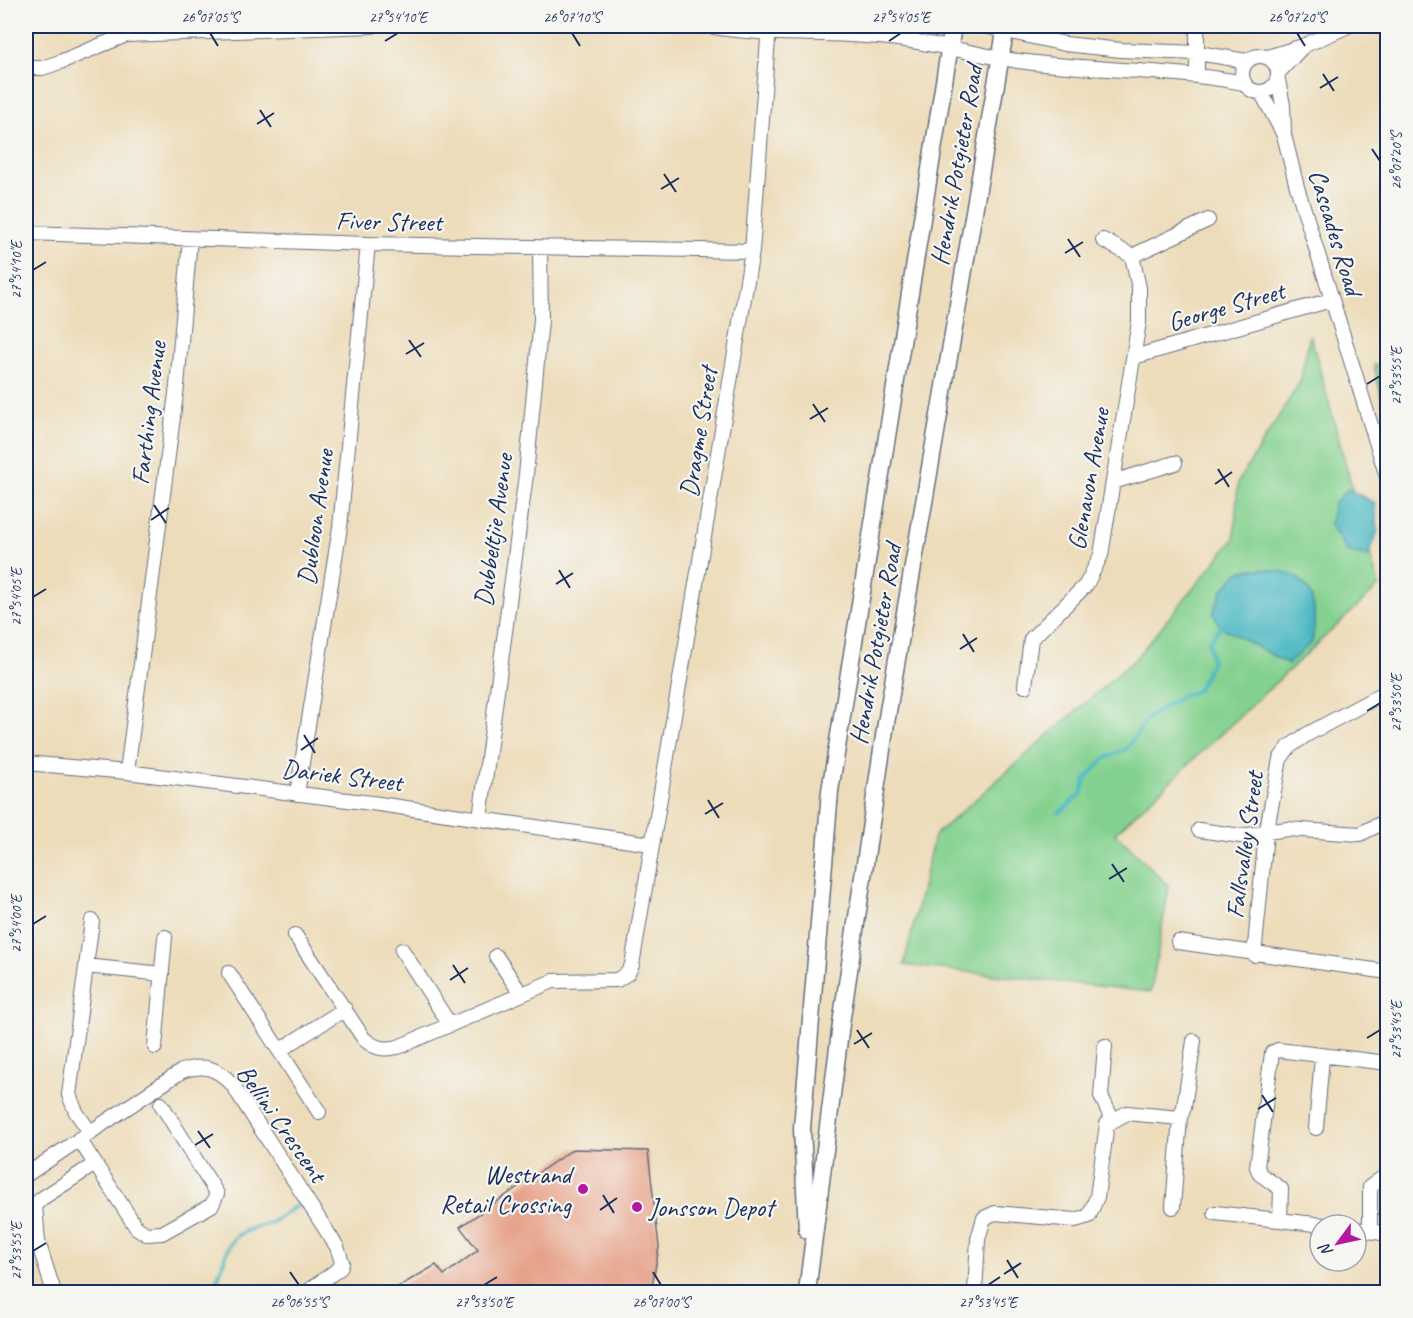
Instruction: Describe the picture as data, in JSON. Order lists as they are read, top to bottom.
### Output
{
  "streets": {
    "main road": ["Hendrik Potgieter Road"],
    "street": [
      "Fiver Street",
      "Cascades Road",
      "George Street",
      "Farthing Avenue",
      "Dragme Street",
      "Glenavon Avenue",
      "Dubloon Avenue",
      "Dubbeltjie Avenue",
      "Dariek Street",
      "Fallsvalley Street",
      "Bellini Crescent"
    ]
  },
  "crossings": [
    ["Fiver Street", "Farthing Avenue"],
    ["Fiver Street", "Dragme Street"],
    ["Fiver Street", "Dubloon Avenue"],
    ["Fiver Street", "Dubbeltjie Avenue"],
    ["Cascades Road", "George Street"],
    ["George Street", "Glenavon Avenue"],
    ["Farthing Avenue", "Dariek Street"],
    ["Dragme Street", "Dariek Street"],
    ["Dubloon Avenue", "Dariek Street"],
    ["Dubbeltjie Avenue", "Dariek Street"]
  ],
  "places": ["Westrand Retail Crossing", "Jonsson Depot"],
  "north": "bottom left",
  "coordinates": [
    "26°07'05\"S",
    "27°54'10\"E",
    "26°07'10\"S",
    "27°54'05\"E",
    "26°07'20\"S",
    "27°53'55\"E",
    "27°53'50\"E",
    "27°54'00\"E",
    "27°53'45\"E",
    "26°06'55\"S",
    "26°07'00\"S"
  ]
}
